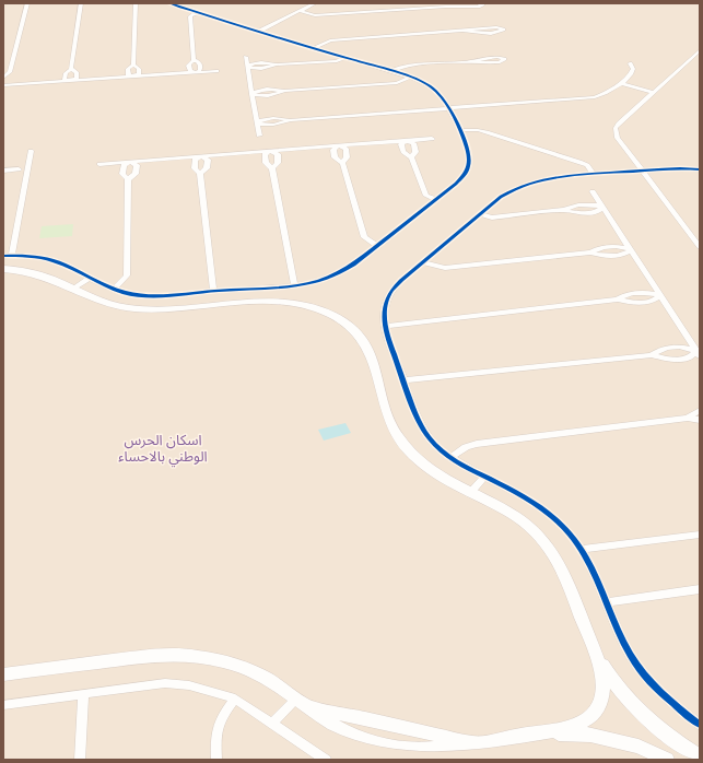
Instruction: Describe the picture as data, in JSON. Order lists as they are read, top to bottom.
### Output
{
  "districts": ["اسكان الحرس الوطني بالاحساء"]
}
